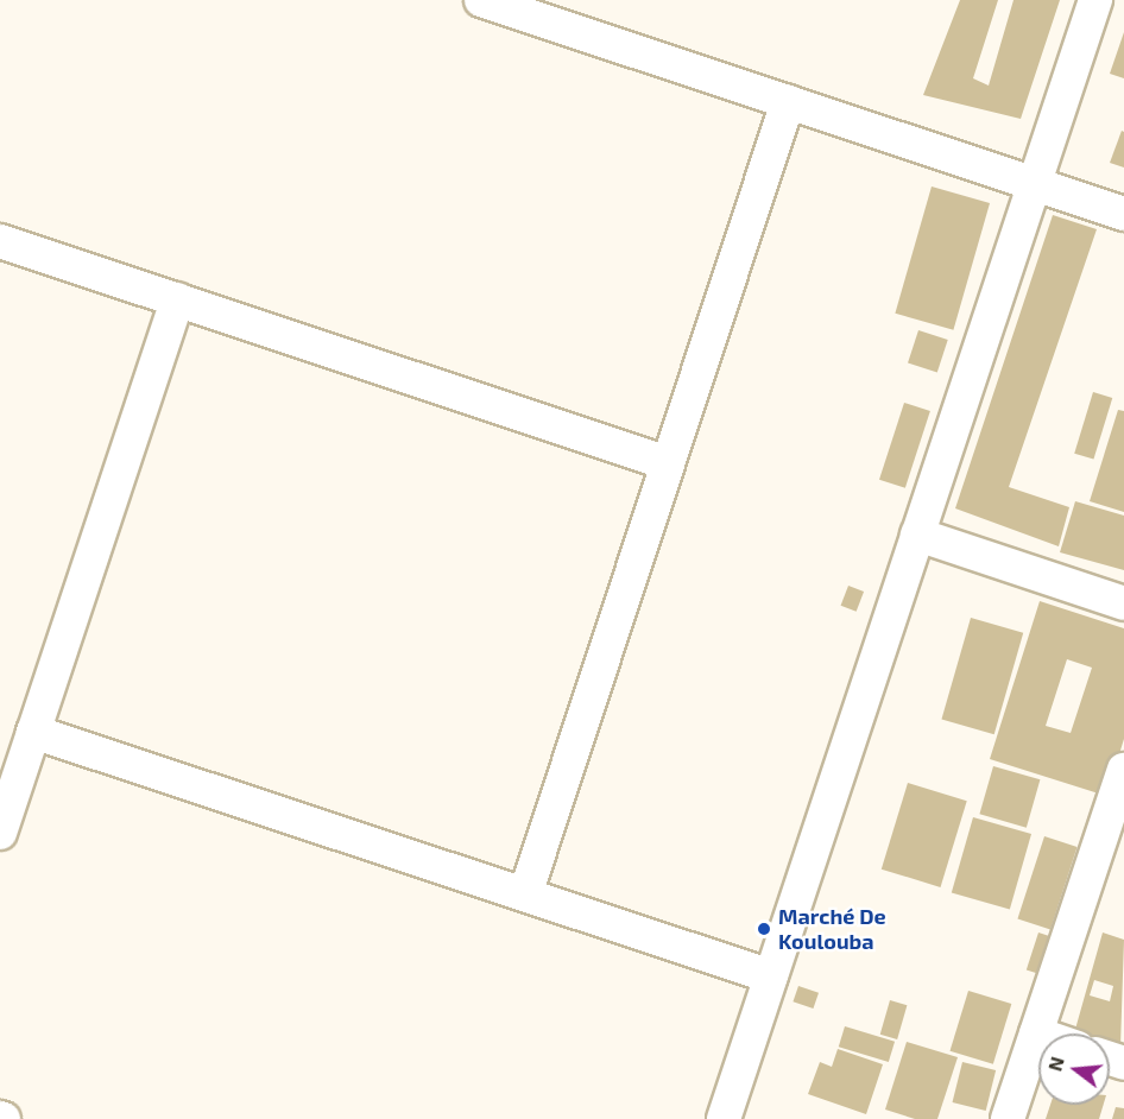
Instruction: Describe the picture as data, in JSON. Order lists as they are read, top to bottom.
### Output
{
  "places": ["Marché De Koulouba"],
  "north": "left"
}
